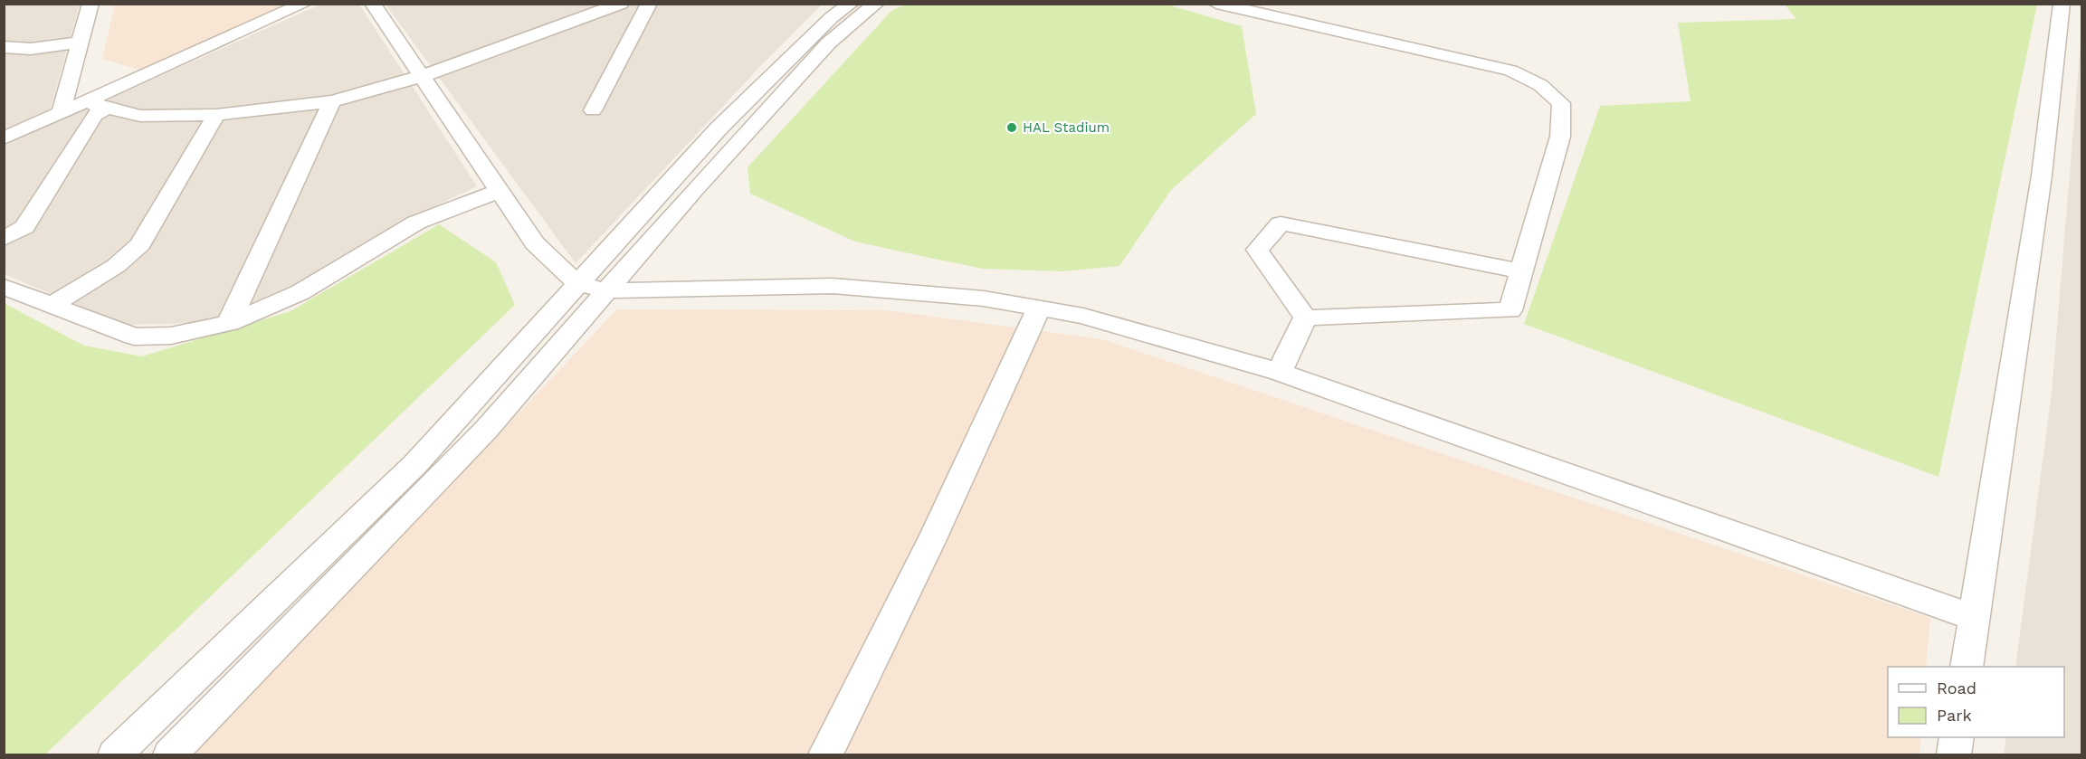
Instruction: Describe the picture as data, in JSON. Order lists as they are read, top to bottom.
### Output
{
  "places": ["HAL Stadium"],
  "legend": ["Road", "Park"]
}
